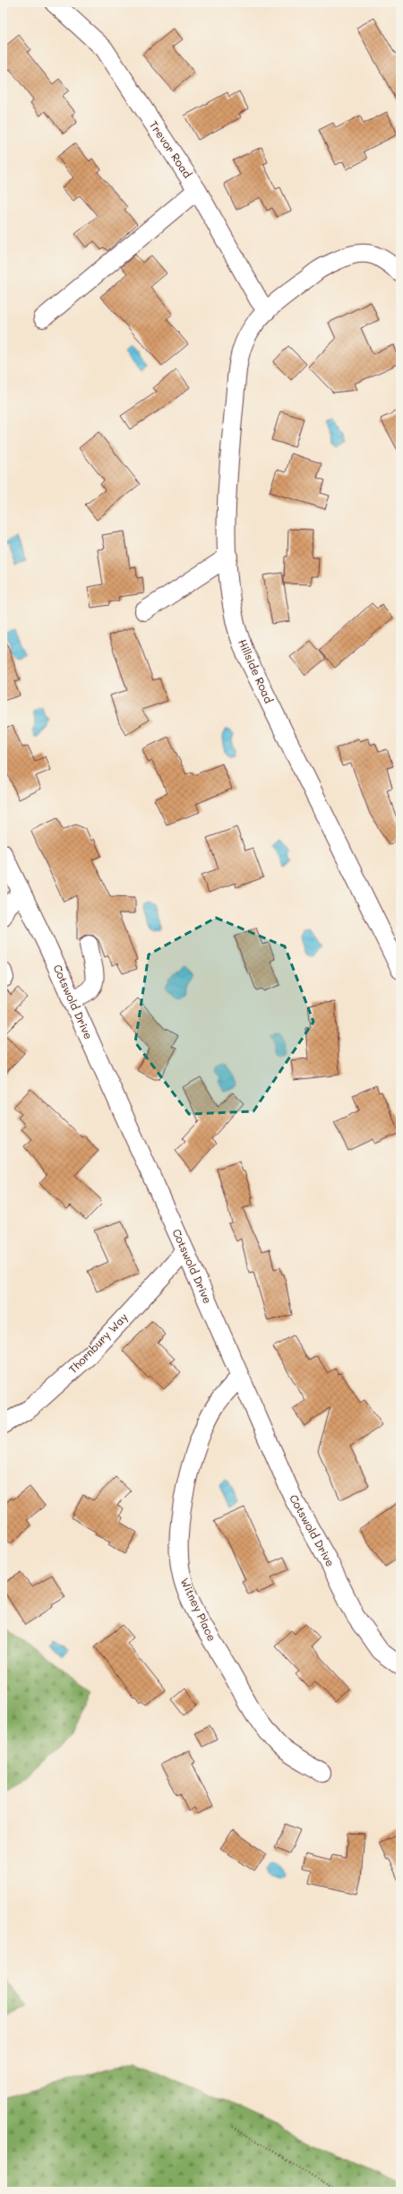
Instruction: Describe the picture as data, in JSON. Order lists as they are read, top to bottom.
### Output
{
  "streets": {
    "street": [
      "Trevor Road",
      "Hillside Road",
      "Cotswold Drive",
      "Thornbury Way",
      "Witney Place"
    ]
  },
  "crossings": [
    ["Trevor Road", "Hillside Road"],
    ["Cotswold Drive", "Thornbury Way"],
    ["Cotswold Drive", "Witney Place"]
  ]
}
